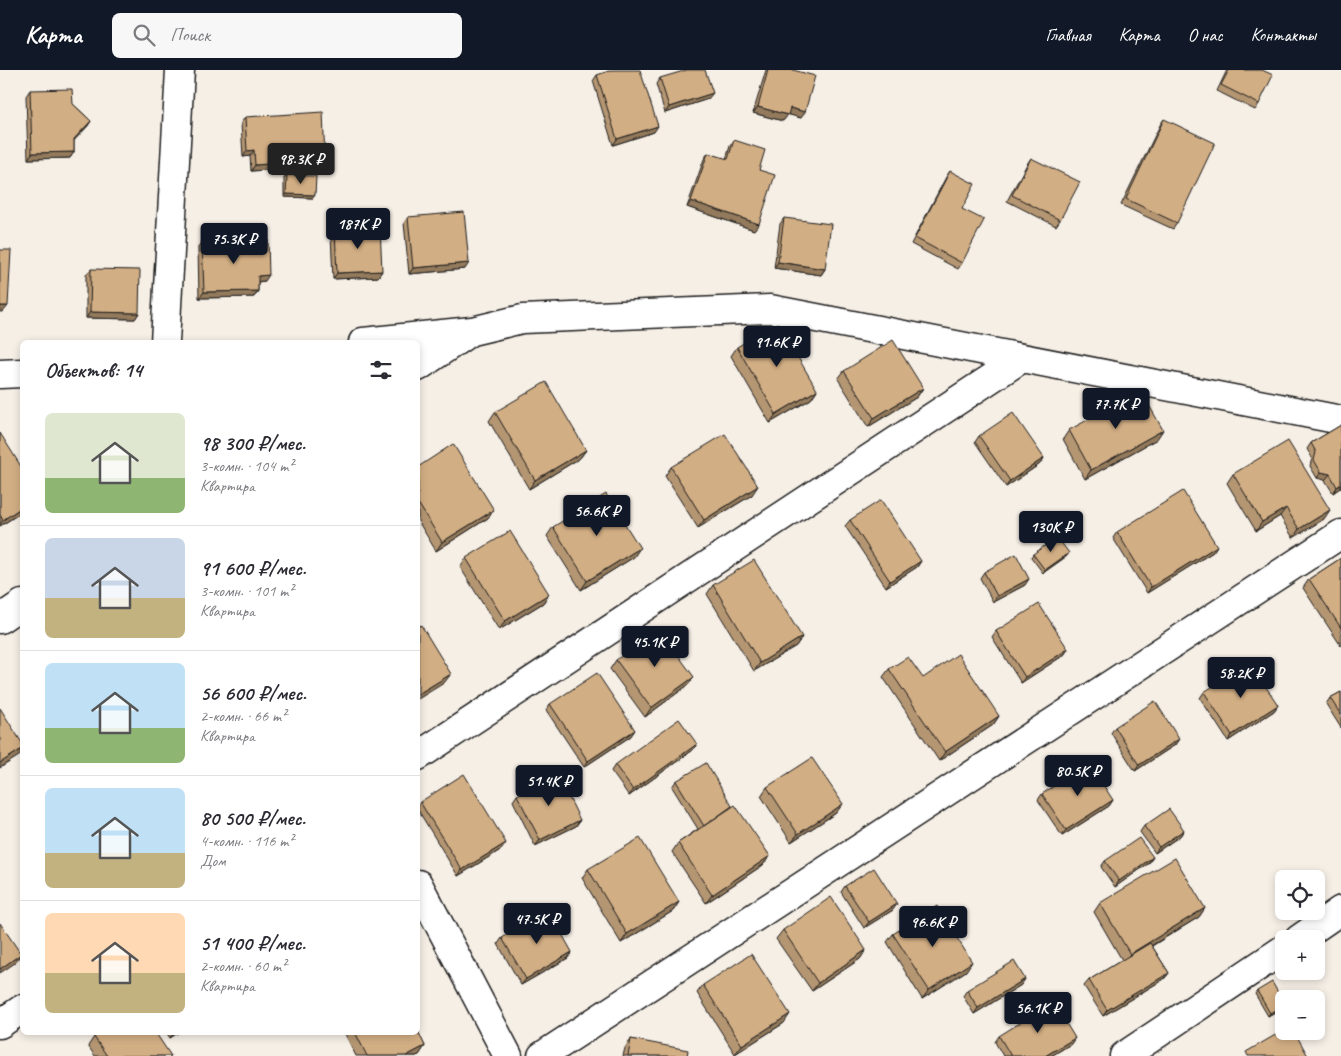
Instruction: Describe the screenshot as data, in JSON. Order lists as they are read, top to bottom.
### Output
{
  "page": {
    "header": "Карта",
    "search": "Поиск",
    "nav": [
      "Главная",
      "Карта",
      "О нас",
      "Контакты"
    ],
    "price": [
      "98.3K ₽",
      "187K ₽",
      "75.3K ₽",
      "91.6K ₽",
      "77.7K ₽",
      "56.6K ₽",
      "130K ₽",
      "45.1K ₽",
      "58.2K ₽",
      "80.5K ₽",
      "51.4K ₽",
      "47.5K ₽",
      "96.6K ₽",
      "56.1K ₽"
    ],
    "heading": "Объектов: 14",
    "list": [
      {
        "name": "98 300 ₽/мес.",
        "note": "3-комн. · 104 m² · Квартира"
      },
      {
        "name": "91 600 ₽/мес.",
        "note": "3-комн. · 101 m² · Квартира"
      },
      {
        "name": "56 600 ₽/мес.",
        "note": "2-комн. · 66 m² · Квартира"
      },
      {
        "name": "80 500 ₽/мес.",
        "note": "4-комн. · 116 m² · Дом"
      },
      {
        "name": "51 400 ₽/мес.",
        "note": "2-комн. · 60 m² · Квартира"
      }
    ],
    "map_buttons": ["+", "−"]
  }
}
